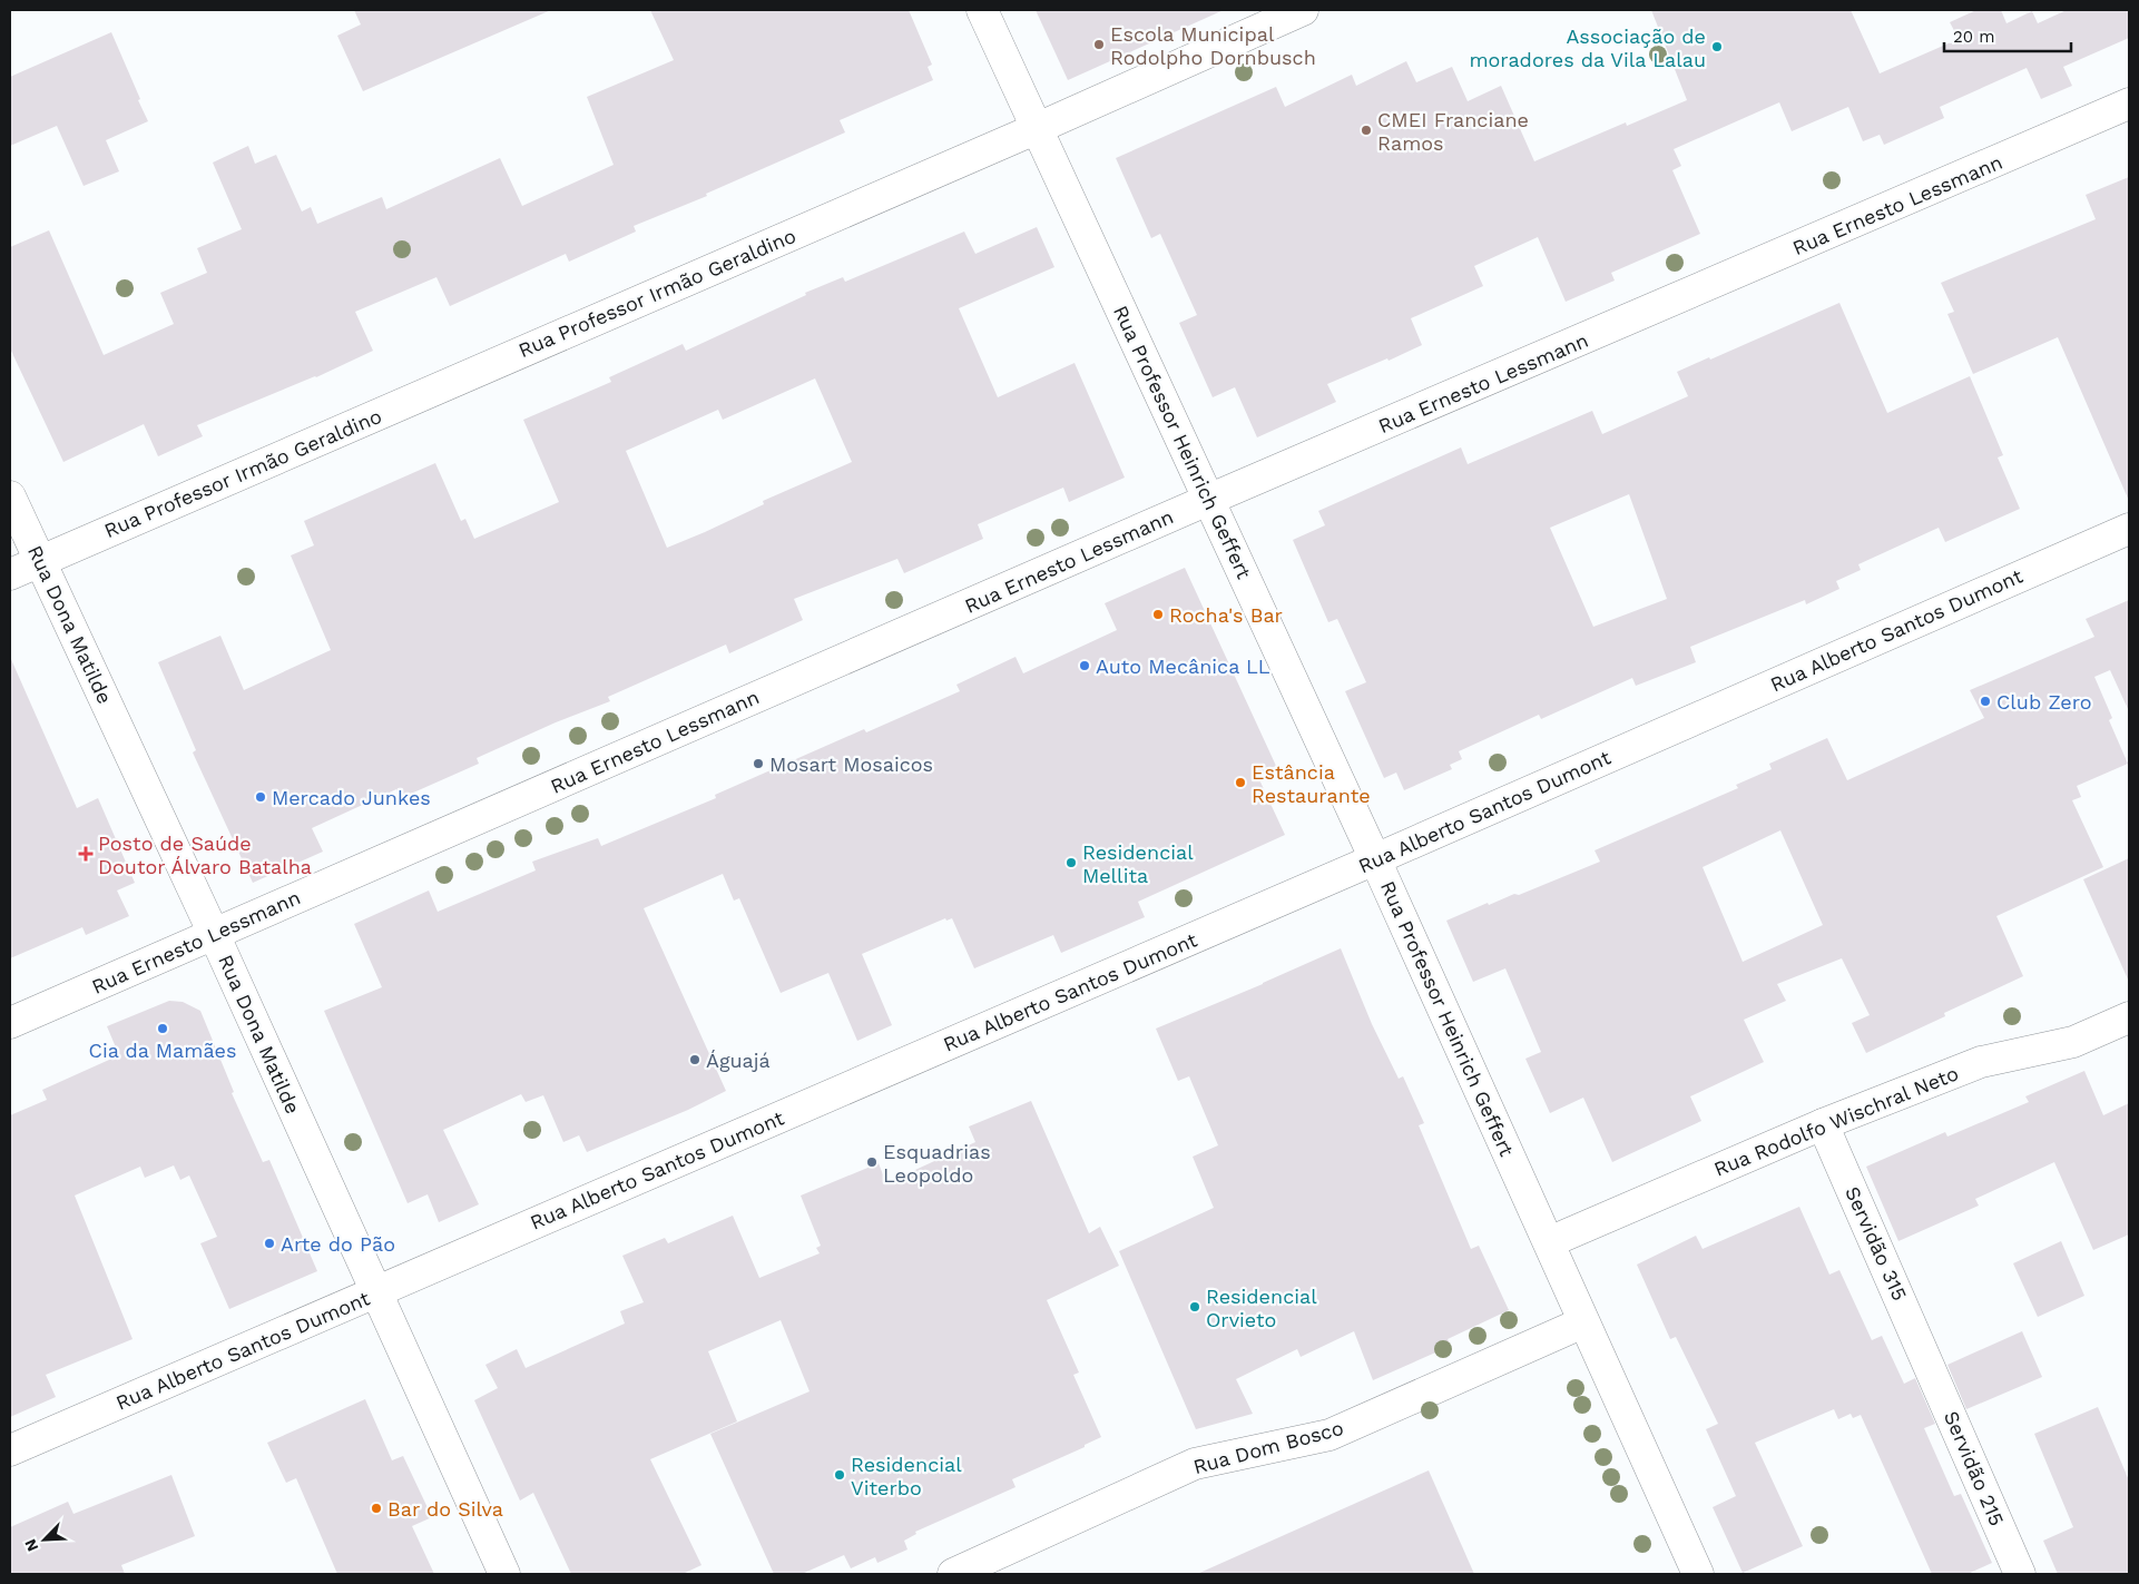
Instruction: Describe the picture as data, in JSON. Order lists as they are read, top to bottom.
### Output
{
  "streets": {
    "street": [
      "Rua Ernesto Lessmann",
      "Rua Professor Irmão Geraldino",
      "Rua Professor Heinrich Geffert",
      "Rua Dona Matilde",
      "Rua Alberto Santos Dumont",
      "Rua Rodolfo Wischral Neto",
      "Servidão 315",
      "Rua Dom Bosco",
      "Servidão 215"
    ]
  },
  "crossings": [
    ["Rua Ernesto Lessmann", "Rua Professor Heinrich Geffert"],
    ["Rua Ernesto Lessmann", "Rua Dona Matilde"],
    ["Rua Professor Irmão Geraldino", "Rua Professor Heinrich Geffert"],
    ["Rua Professor Irmão Geraldino", "Rua Dona Matilde"],
    ["Rua Professor Heinrich Geffert", "Rua Alberto Santos Dumont"],
    ["Rua Professor Heinrich Geffert", "Rua Rodolfo Wischral Neto"],
    ["Rua Professor Heinrich Geffert", "Rua Dom Bosco"],
    ["Rua Dona Matilde", "Rua Alberto Santos Dumont"],
    ["Rua Rodolfo Wischral Neto", "Servidão 315"],
    ["Servidão 315", "Servidão 215"]
  ],
  "places": {
    "other": [
      "Escola Municipal Rodolpho Dornbusch",
      "Associação de moradores da Vila Lalau",
      "CMEI Franciane Ramos",
      "Rocha's Bar",
      "Auto Mecânica LL",
      "Club Zero",
      "Mosart Mosaicos",
      "Estância Restaurante",
      "Mercado Junkes",
      "Residencial Mellita",
      "Cia da Mamães",
      "Águajá",
      "Esquadrias Leopoldo",
      "Arte do Pão",
      "Residencial Orvieto",
      "Residencial Viterbo",
      "Bar do Silva"
    ],
    "health": ["Posto de Saúde Doutor Álvaro Batalha"]
  },
  "scale_bar": "20 m",
  "north": "bottom left"
}
